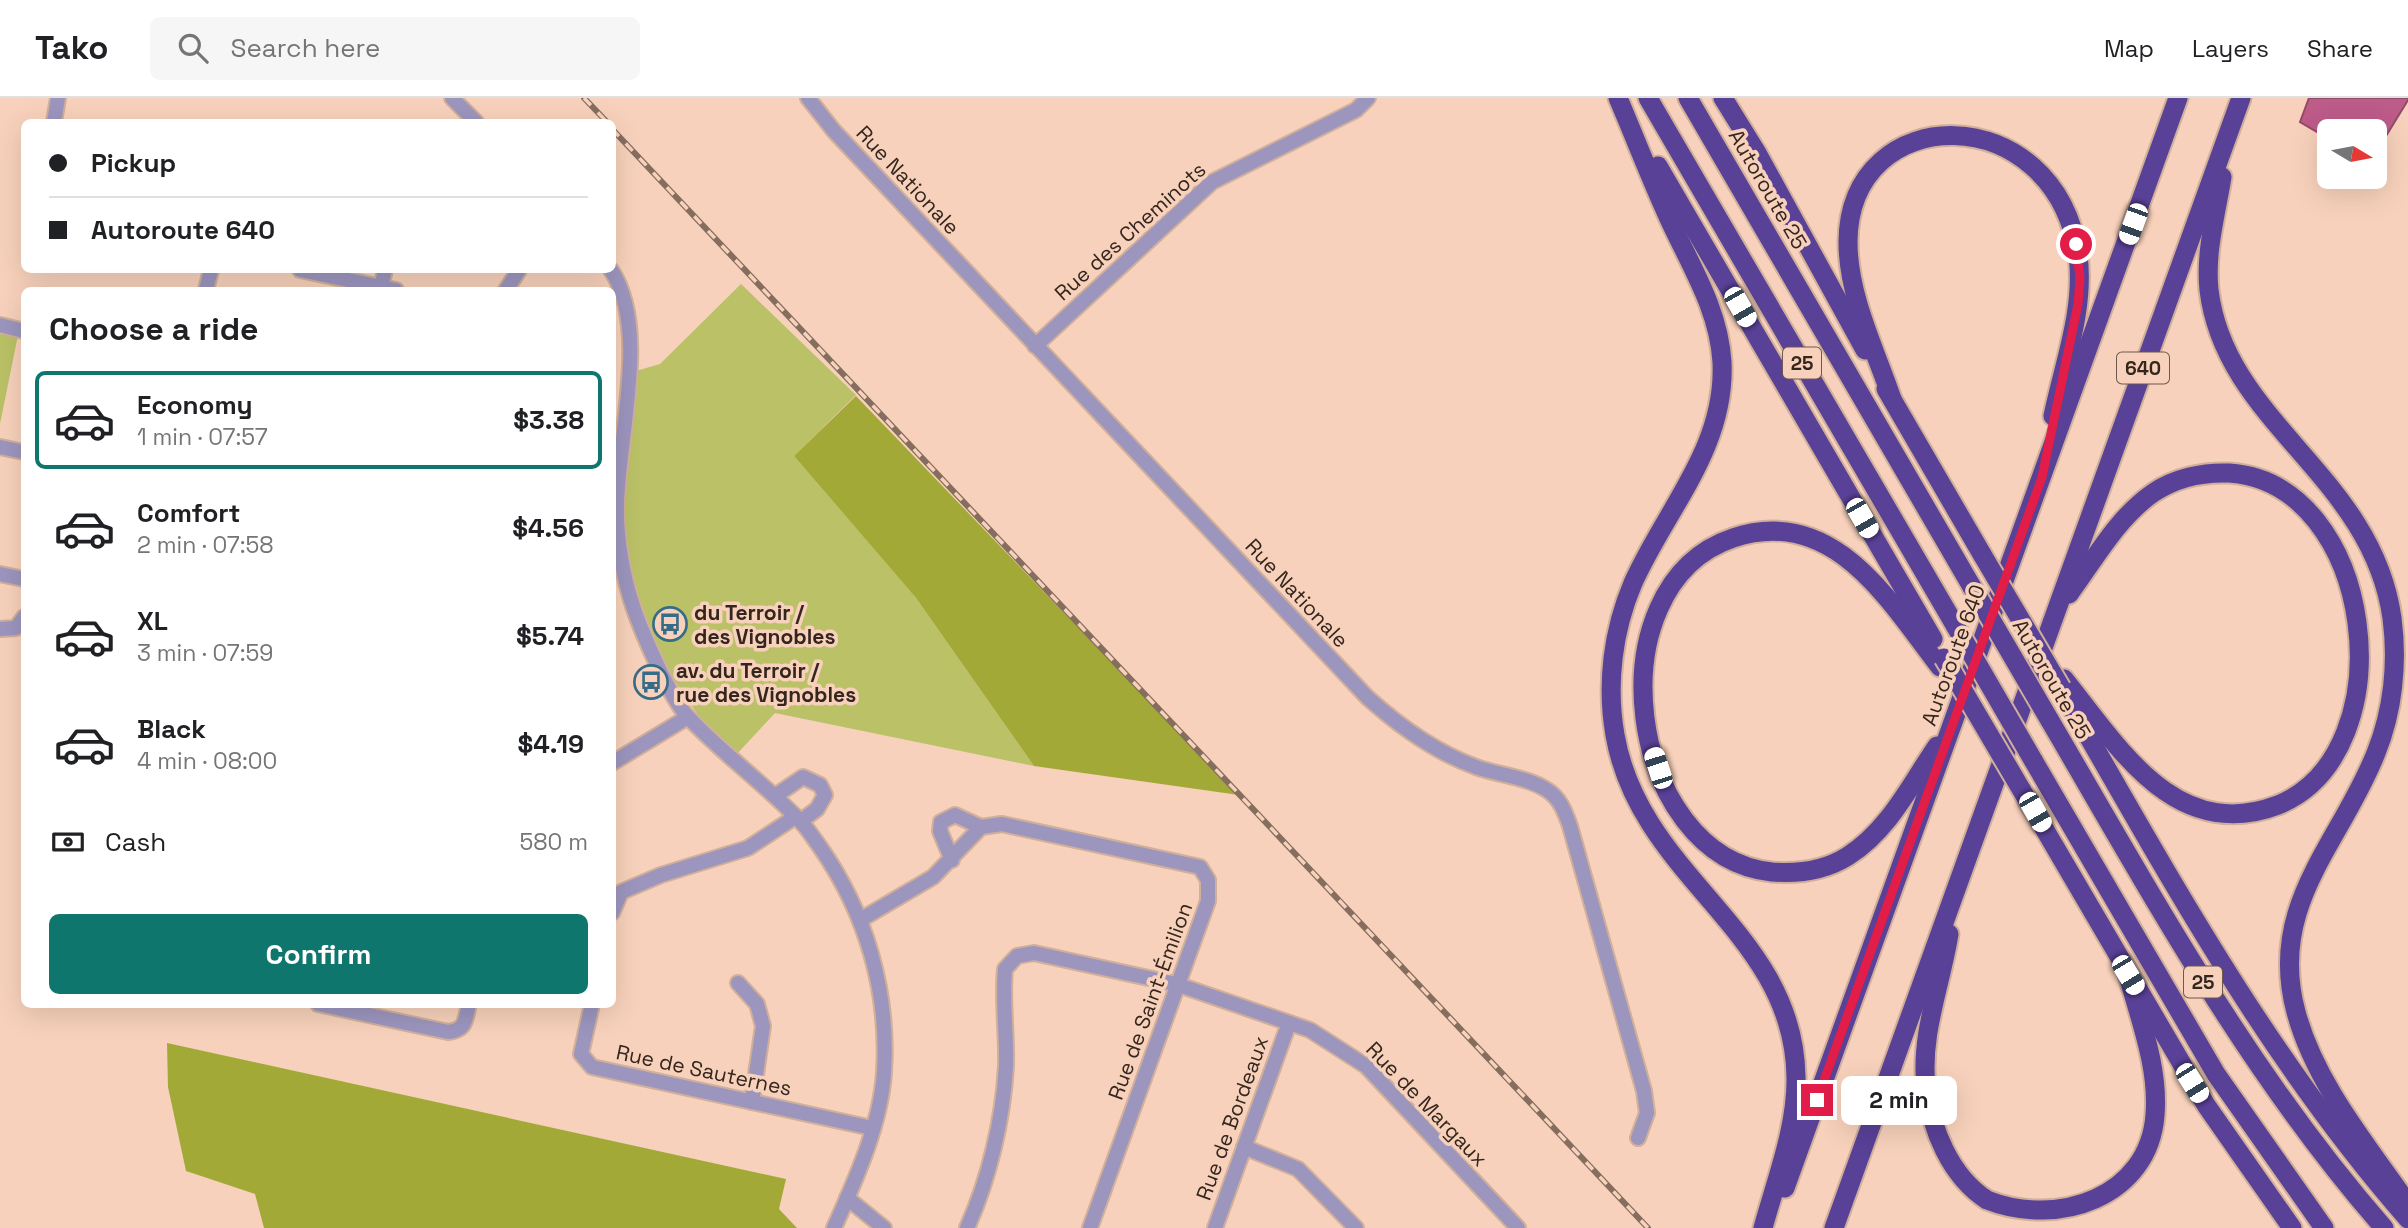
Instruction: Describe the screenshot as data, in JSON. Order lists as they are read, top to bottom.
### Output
{
  "streets": {
    "highway": [
      "Autoroute 25",
      "25",
      "640",
      "Autoroute 640"
    ],
    "street": [
      "Rue Nationale",
      "Rue des Cheminots",
      "Rue de Saint-Émilion",
      "Rue de Sauternes",
      "Rue de Margaux",
      "Rue de Bordeaux"
    ]
  },
  "crossings": [
    ["Rue Nationale", "Rue des Cheminots"],
    ["Rue de Saint-Émilion", "Rue de Margaux"],
    ["Rue de Margaux", "Rue de Bordeaux"]
  ],
  "places": {
    "bus stop": ["du Terroir / des Vignobles", "av. du Terroir / rue des Vignobles"]
  },
  "north": "right",
  "page": {
    "header": "Tako",
    "search": "Search here",
    "nav": ["Map", "Layers", "Share"],
    "banner": ["Pickup", "Autoroute 640"],
    "heading": "Choose a ride",
    "list": [
      {
        "name": "Economy",
        "note": "1 min · 07:57",
        "value": "$3.38"
      },
      {
        "name": "Comfort",
        "note": "2 min · 07:58",
        "value": "$4.56"
      },
      {
        "name": "XL",
        "note": "3 min · 07:59",
        "value": "$5.74"
      },
      {
        "name": "Black",
        "note": "4 min · 08:00",
        "value": "$4.19"
      }
    ],
    "pay": ["Cash", "580 m"],
    "buttons": "Confirm",
    "bubble": "2 min"
  }
}
